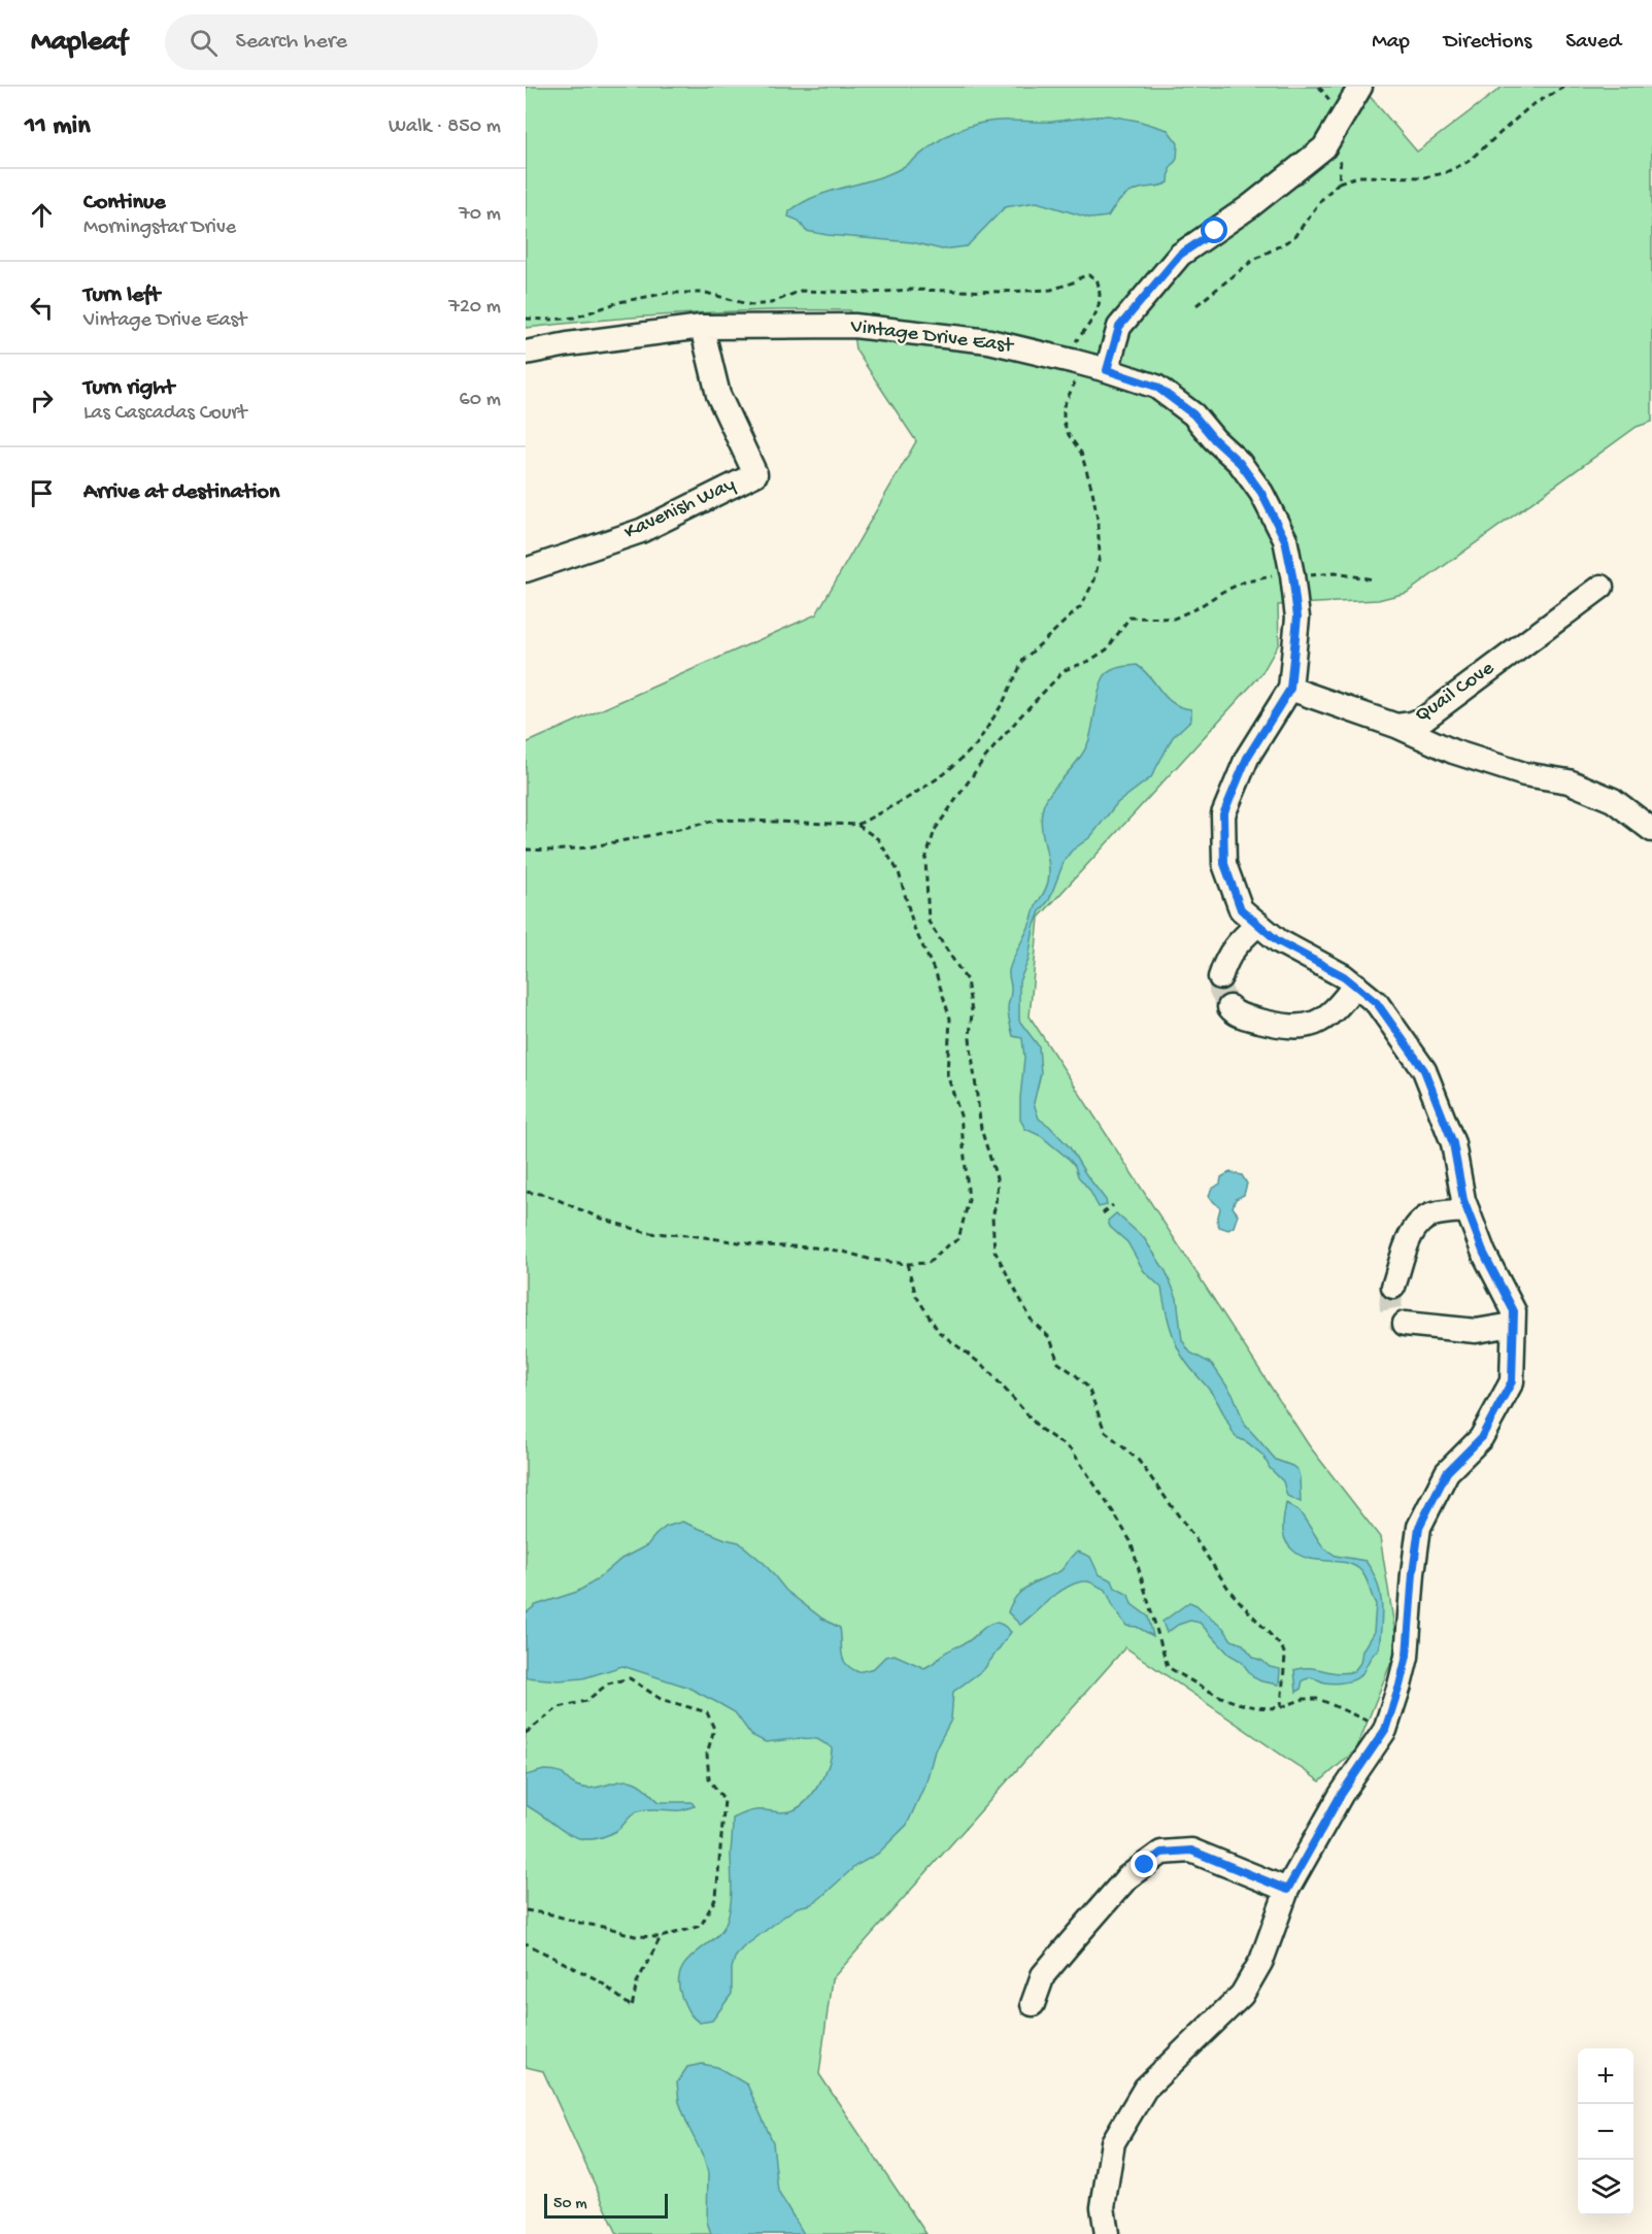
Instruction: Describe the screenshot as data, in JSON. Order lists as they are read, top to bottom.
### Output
{
  "streets": {
    "street": ["Vintage Drive East", "Kavenish Way", "Quail Cove"]
  },
  "crossings": [
    ["Vintage Drive East", "Kavenish Way"],
    ["Vintage Drive East", "Quail Cove"]
  ],
  "scale_bar": "50 m",
  "page": {
    "header": "Mapleaf",
    "search": "Search here",
    "nav": ["Map", "Directions", "Saved"],
    "heading": ["11 min", "Walk · 850 m"],
    "list": [
      ["Continue", "Morningstar Drive", "70 m"],
      ["Turn left", "Vintage Drive East", "720 m"],
      ["Turn right", "Las Cascadas Court", "60 m"],
      "Arrive at destination"
    ],
    "map_buttons": ["+", "−"],
    "scale": "50 m"
  }
}
